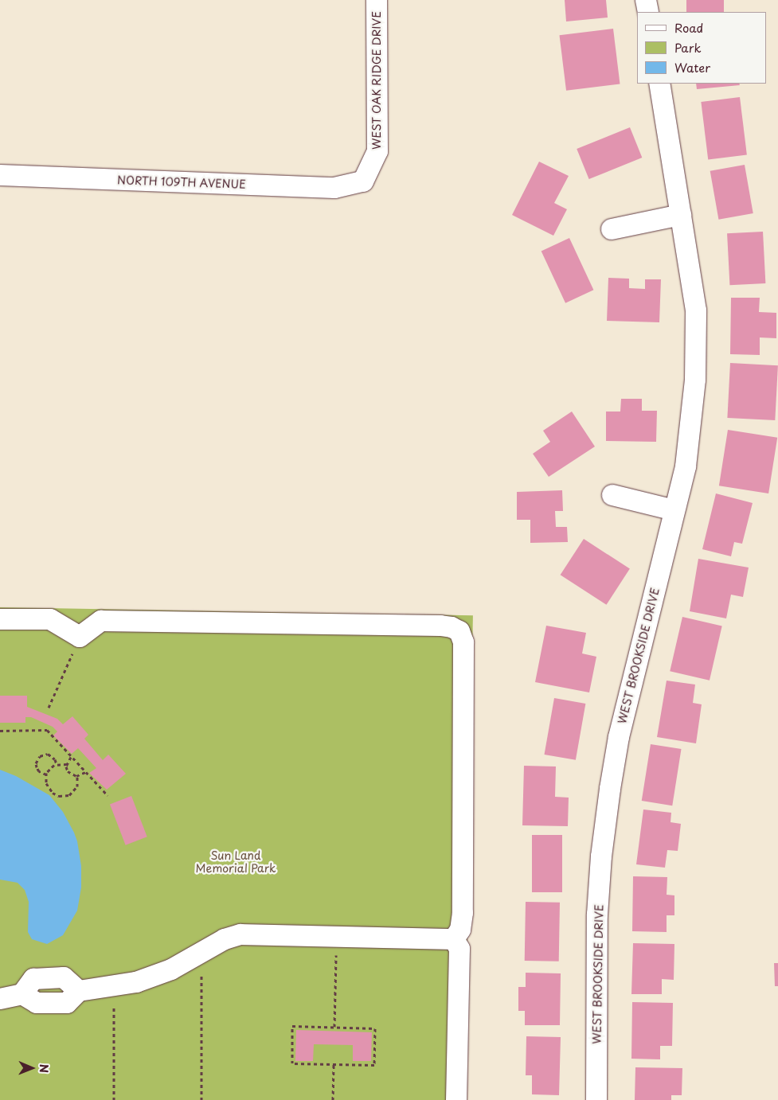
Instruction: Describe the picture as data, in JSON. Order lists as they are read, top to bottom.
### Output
{
  "streets": {
    "street": ["WEST OAK RIDGE DRIVE", "NORTH 109TH AVENUE", "WEST BROOKSIDE DRIVE"]
  },
  "crossings": [
    ["WEST OAK RIDGE DRIVE", "NORTH 109TH AVENUE"]
  ],
  "parks": ["Sun Land Memorial Park"],
  "legend": ["Road", "Park", "Water"],
  "north": "right"
}
